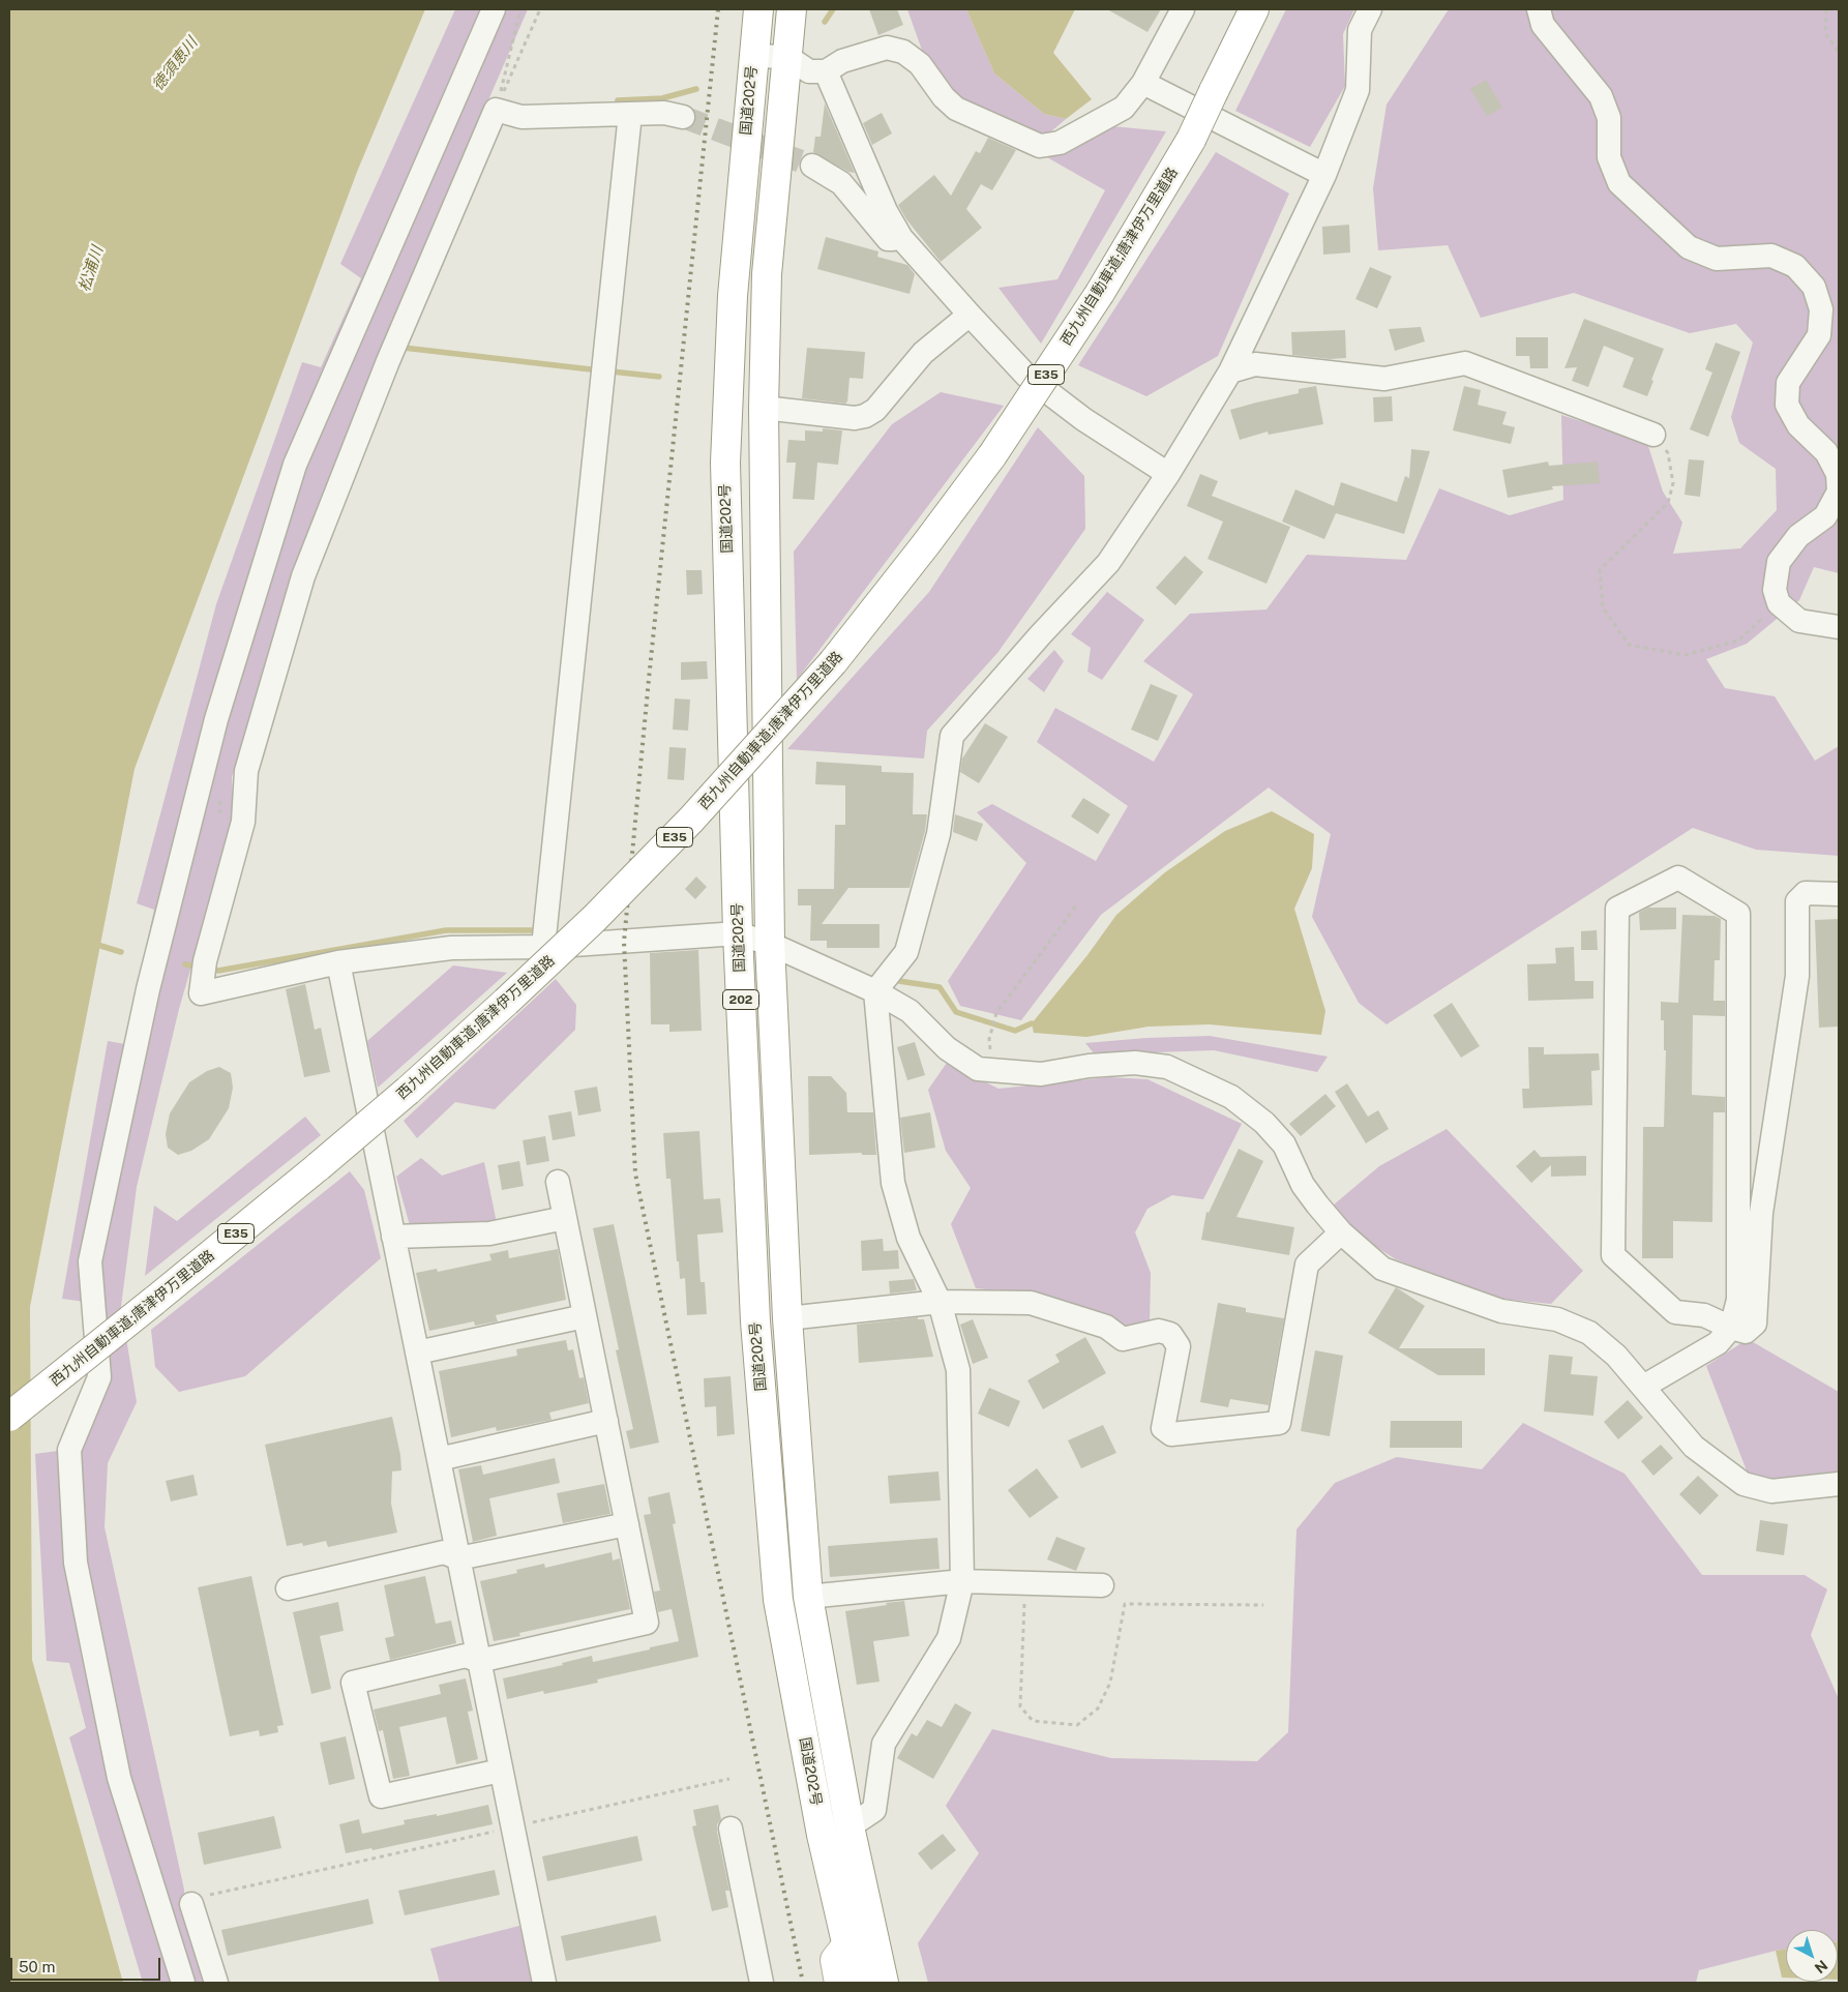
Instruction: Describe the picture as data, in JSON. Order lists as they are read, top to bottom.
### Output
{
  "streets": {
    "main road": [
      "国道202号",
      "西九州自動車道;唐津伊万里道路",
      "E35",
      "202"
    ]
  },
  "water": ["徳須恵川", "松浦川"],
  "scale_bar": "50 m",
  "north": "bottom right"
}
